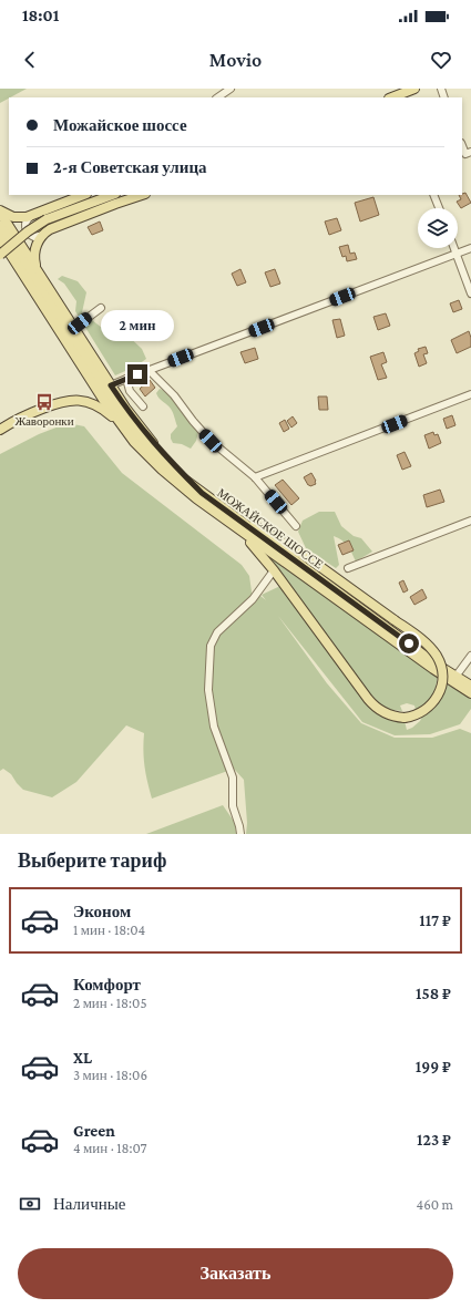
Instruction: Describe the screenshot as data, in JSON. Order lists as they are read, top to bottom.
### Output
{
  "streets": {
    "main road": ["МОЖАЙСКОЕ ШОССЕ"]
  },
  "places": {
    "bus stop": ["Жаворонки"]
  },
  "page": {
    "status": "18:01",
    "header": "Movio",
    "banner": ["Можайское шоссе", "2-я Советская улица"],
    "bubble": "2 мин",
    "heading": "Выберите тариф",
    "list": [
      {
        "name": "Эконом",
        "note": "1 мин · 18:04",
        "value": "117 ₽"
      },
      {
        "name": "Комфорт",
        "note": "2 мин · 18:05",
        "value": "158 ₽"
      },
      {
        "name": "XL",
        "note": "3 мин · 18:06",
        "value": "199 ₽"
      },
      {
        "name": "Green",
        "note": "4 мин · 18:07",
        "value": "123 ₽"
      }
    ],
    "pay": ["Наличные", "460 m"],
    "buttons": "Заказать"
  }
}
